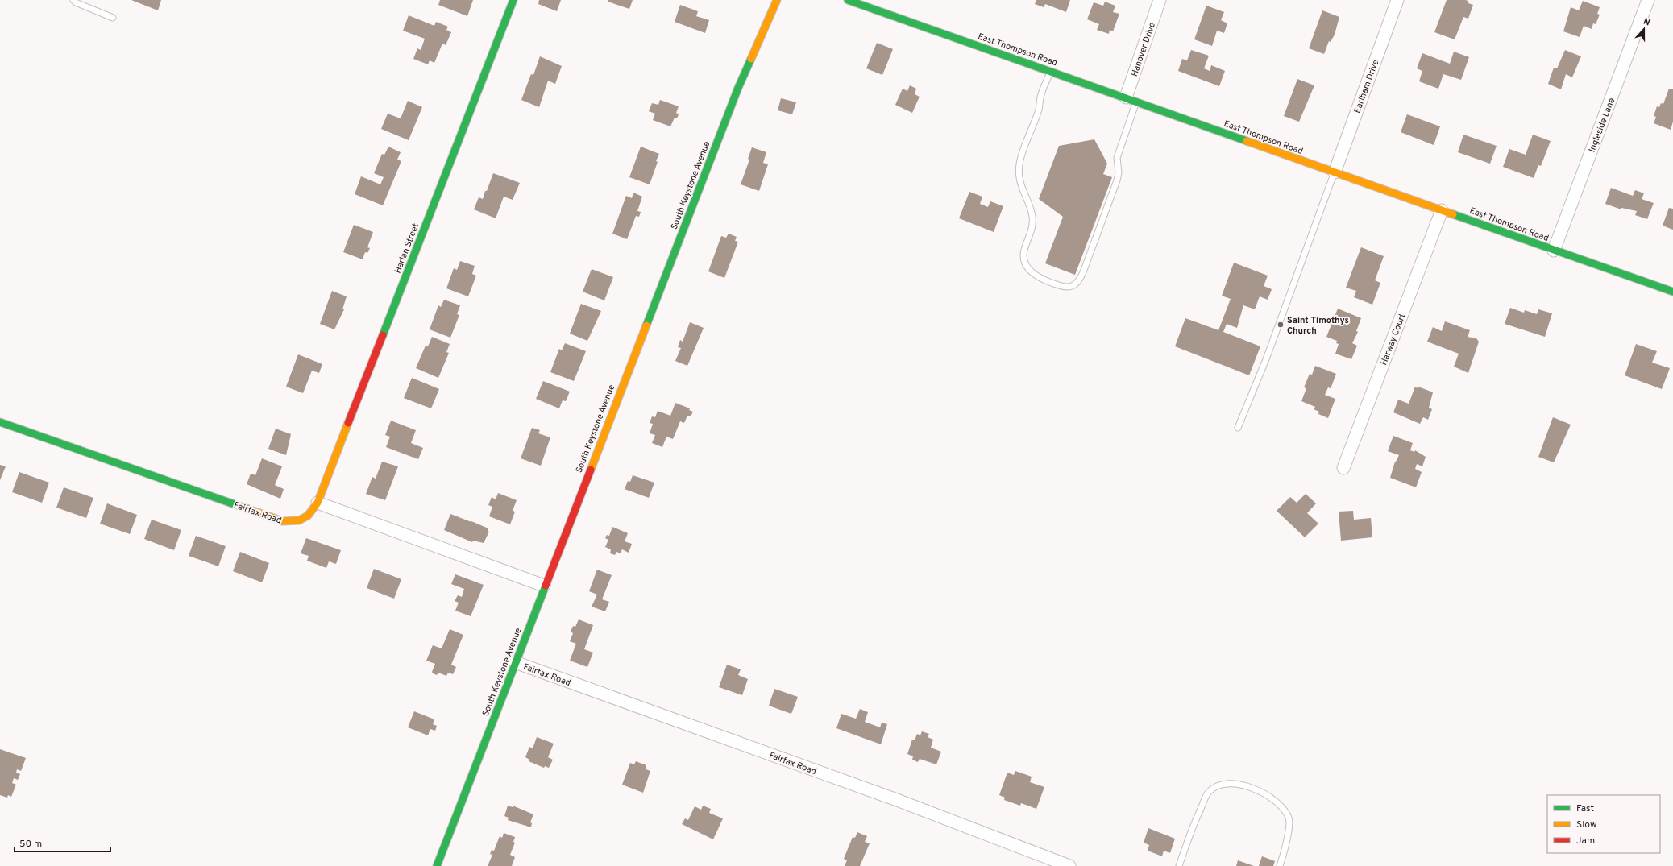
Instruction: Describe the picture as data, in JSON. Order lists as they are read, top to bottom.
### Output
{
  "streets": {
    "main road": [
      "East Thompson Road",
      "South Keystone Avenue",
      "Harlan Street",
      "Fairfax Road"
    ],
    "street": [
      "Hanover Drive",
      "Earlham Drive",
      "Ingleside Lane",
      "Harway Court"
    ]
  },
  "crossings": [
    ["East Thompson Road", "Hanover Drive"],
    ["East Thompson Road", "Earlham Drive"],
    ["East Thompson Road", "Ingleside Lane"],
    ["East Thompson Road", "Harway Court"],
    ["South Keystone Avenue", "Fairfax Road"],
    ["Harlan Street", "Fairfax Road"]
  ],
  "places": ["Saint Timothys Church"],
  "legend": ["Fast", "Slow", "Jam"],
  "scale_bar": "50 m",
  "north": "top"
}
